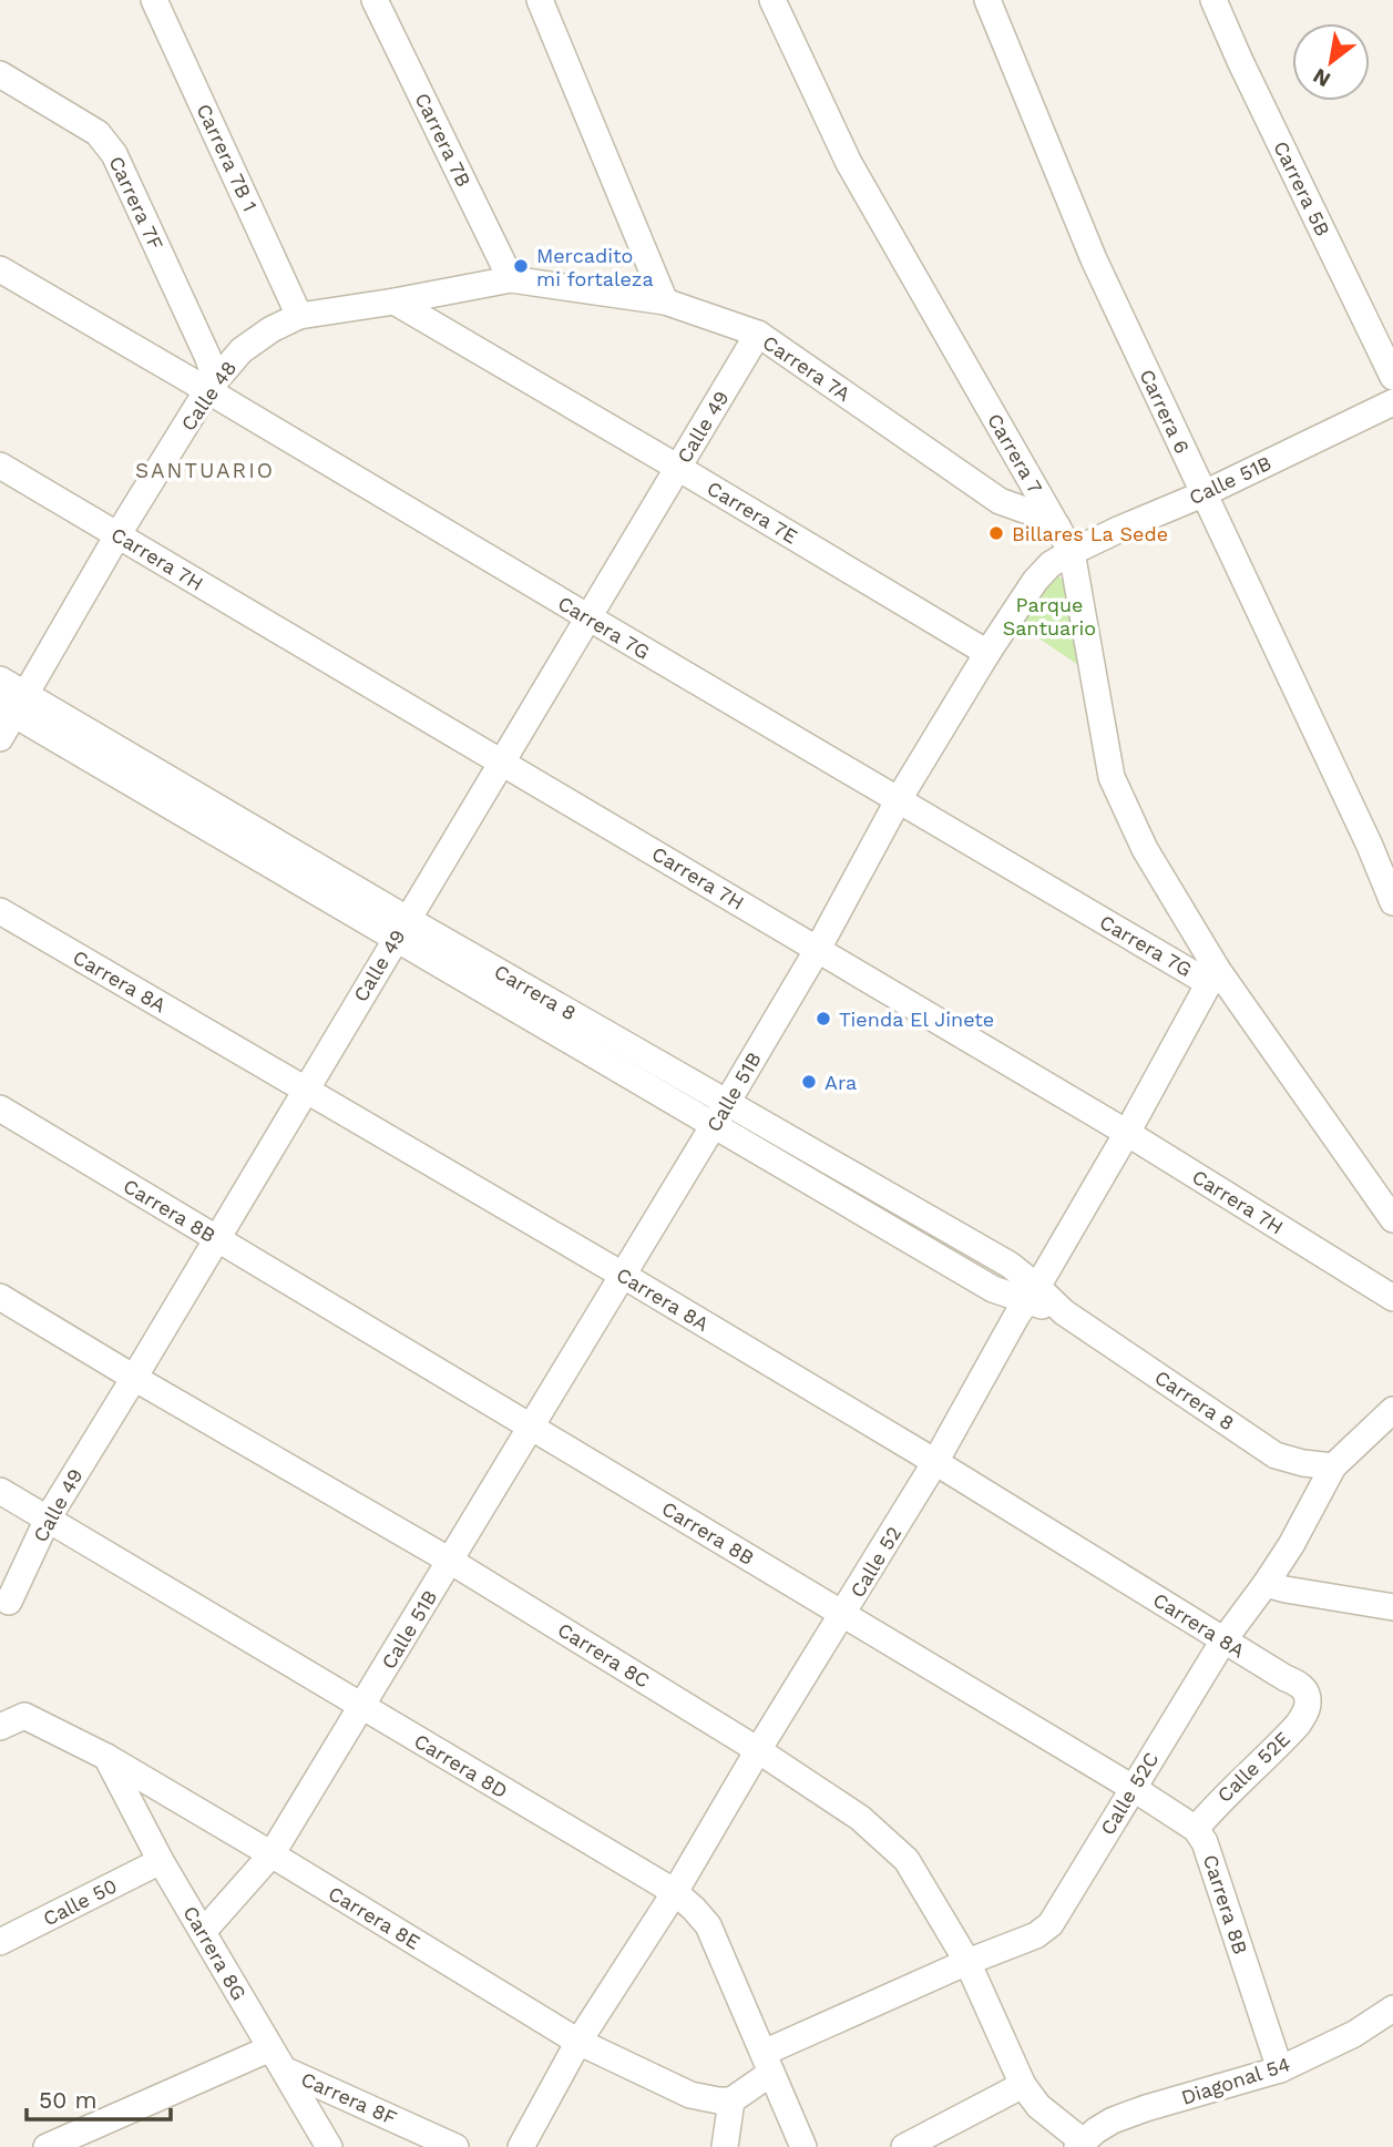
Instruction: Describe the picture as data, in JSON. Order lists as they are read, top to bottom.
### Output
{
  "streets": {
    "street": [
      "Carrera 7B",
      "Carrera 7B 1",
      "Carrera 5B",
      "Carrera 7F",
      "Carrera 7A",
      "Calle 48",
      "Carrera 6",
      "Calle 49",
      "Carrera 7",
      "Calle 51B",
      "Carrera 7E",
      "Carrera 7H",
      "Carrera 7G",
      "Carrera 8A",
      "Carrera 8",
      "Carrera 8B",
      "Calle 52",
      "Carrera 8C",
      "Carrera 8D",
      "Calle 52E",
      "Calle 52C",
      "Calle 50",
      "Carrera 8E",
      "Carrera 8G",
      "Diagonal 54",
      "Carrera 8F"
    ]
  },
  "crossings": [
    ["Carrera 7B", "Calle 48"],
    ["Carrera 7B 1", "Calle 48"],
    ["Carrera 7F", "Calle 48"],
    ["Carrera 7F", "Carrera 7G"],
    ["Carrera 7A", "Calle 48"],
    ["Carrera 7A", "Calle 49"],
    ["Carrera 7A", "Carrera 7"],
    ["Calle 48", "Carrera 7E"],
    ["Calle 48", "Carrera 7H"],
    ["Calle 48", "Carrera 7G"],
    ["Calle 48", "Carrera 8"],
    ["Carrera 6", "Calle 51B"],
    ["Calle 49", "Carrera 7E"],
    ["Calle 49", "Carrera 7H"],
    ["Calle 49", "Carrera 7G"],
    ["Calle 49", "Carrera 8A"],
    ["Calle 49", "Carrera 8"],
    ["Calle 49", "Carrera 8B"],
    ["Calle 49", "Carrera 8C"],
    ["Calle 49", "Carrera 8D"],
    ["Carrera 7", "Calle 51B"],
    ["Carrera 7", "Carrera 7G"],
    ["Carrera 7", "Calle 52"],
    ["Calle 51B", "Carrera 7E"],
    ["Calle 51B", "Carrera 7H"],
    ["Calle 51B", "Carrera 7G"],
    ["Calle 51B", "Carrera 8A"],
    ["Calle 51B", "Carrera 8"],
    ["Calle 51B", "Carrera 8B"],
    ["Calle 51B", "Carrera 8C"],
    ["Calle 51B", "Carrera 8D"],
    ["Calle 51B", "Carrera 8E"],
    ["Calle 51B", "Carrera 8G"],
    ["Carrera 7H", "Calle 52"],
    ["Carrera 7G", "Calle 52"],
    ["Carrera 8A", "Calle 52"],
    ["Carrera 8A", "Calle 52E"],
    ["Carrera 8A", "Calle 52C"],
    ["Carrera 8", "Calle 52"],
    ["Carrera 8", "Calle 52C"],
    ["Carrera 8B", "Calle 52"],
    ["Carrera 8B", "Calle 52E"],
    ["Carrera 8B", "Calle 52C"],
    ["Carrera 8B", "Diagonal 54"],
    ["Calle 52", "Carrera 8C"],
    ["Calle 52", "Carrera 8D"],
    ["Calle 52", "Carrera 8E"],
    ["Carrera 8C", "Calle 52C"],
    ["Carrera 8C", "Diagonal 54"],
    ["Carrera 8D", "Calle 52C"],
    ["Calle 52C", "Carrera 8E"],
    ["Calle 50", "Carrera 8G"],
    ["Carrera 8E", "Carrera 8G"],
    ["Carrera 8G", "Carrera 8F"]
  ],
  "districts": ["SANTUARIO"],
  "parks": ["Parque Santuario"],
  "places": [
    "Mercadito mi fortaleza",
    "Billares La Sede",
    "Tienda El Jinete",
    "Ara"
  ],
  "scale_bar": "50 m",
  "north": "bottom left"
}
